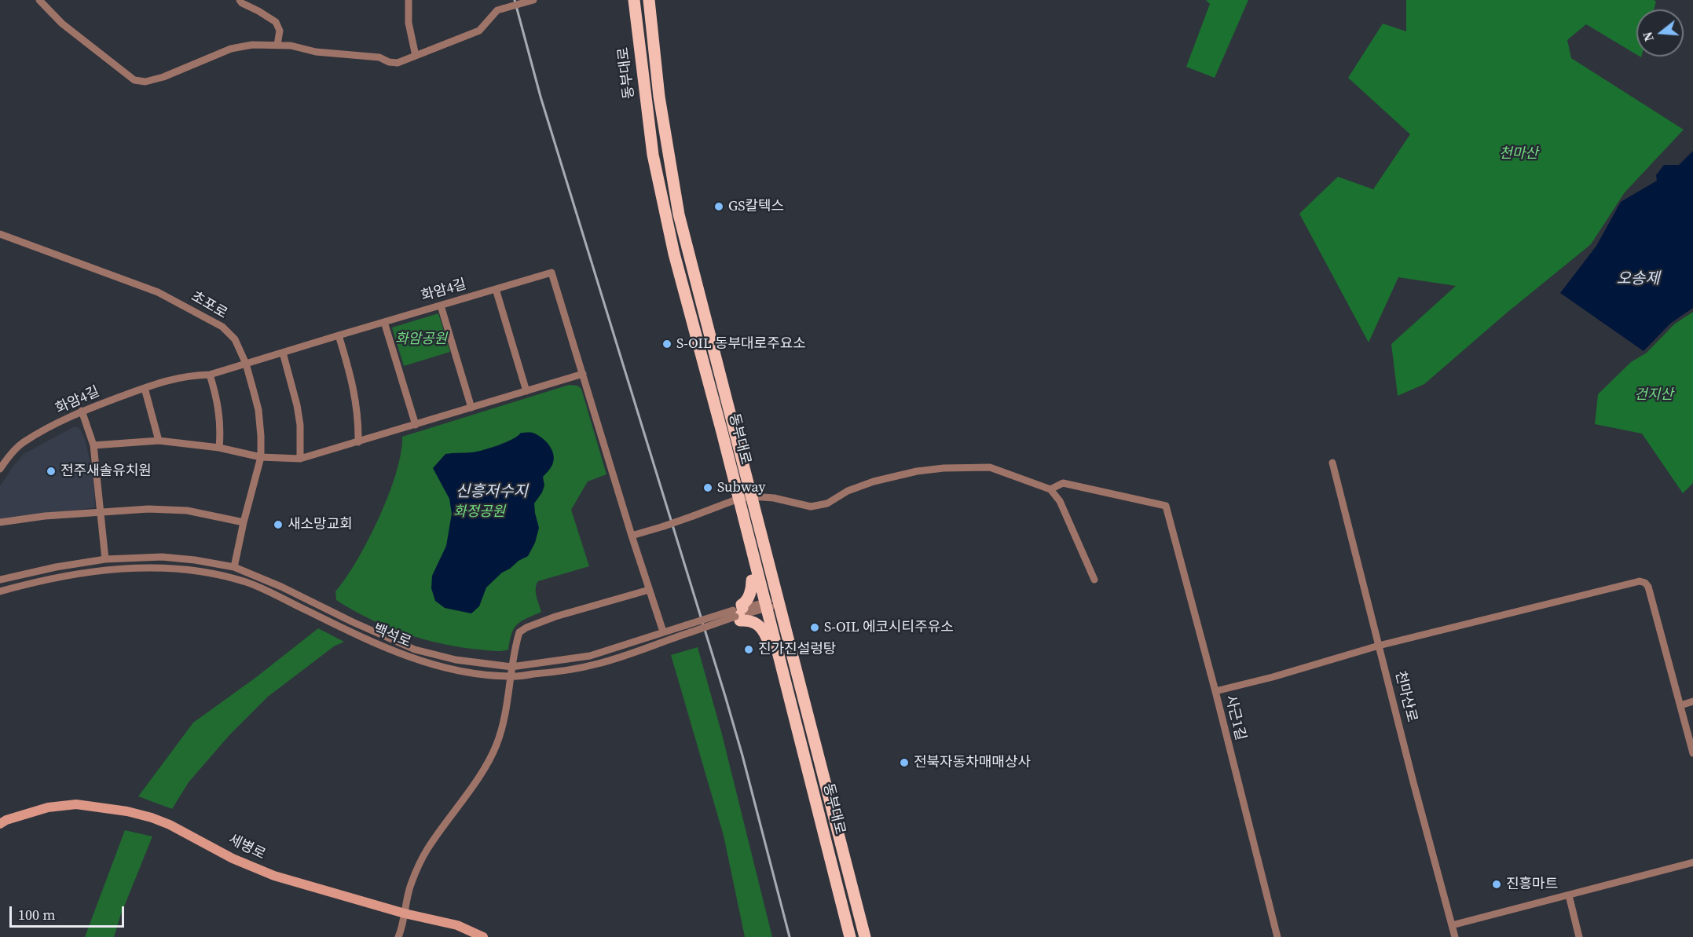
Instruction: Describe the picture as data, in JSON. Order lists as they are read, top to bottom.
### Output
{
  "streets": {
    "main road": ["동부대로"],
    "street": [
      "화암4길",
      "초포로",
      "백석로",
      "천마산로",
      "사근1길",
      "세병로"
    ]
  },
  "crossings": [
    ["동부대로", "백석로"],
    ["화암4길", "초포로"],
    ["화암4길", "백석로"],
    ["초포로", "백석로"]
  ],
  "water": ["오송제", "신흥저수지"],
  "parks": [
    "천마산",
    "화암공원",
    "건지산",
    "화정공원"
  ],
  "places": [
    "GS칼텍스",
    "S-OIL 동부대로주요소",
    "전주새솔유치원",
    "Subway",
    "새소망교회",
    "S-OIL 에코시티주유소",
    "진가진설렁탕",
    "전북자동차매매상사",
    "진흥마트"
  ],
  "scale_bar": "100 m",
  "north": "left"
}
